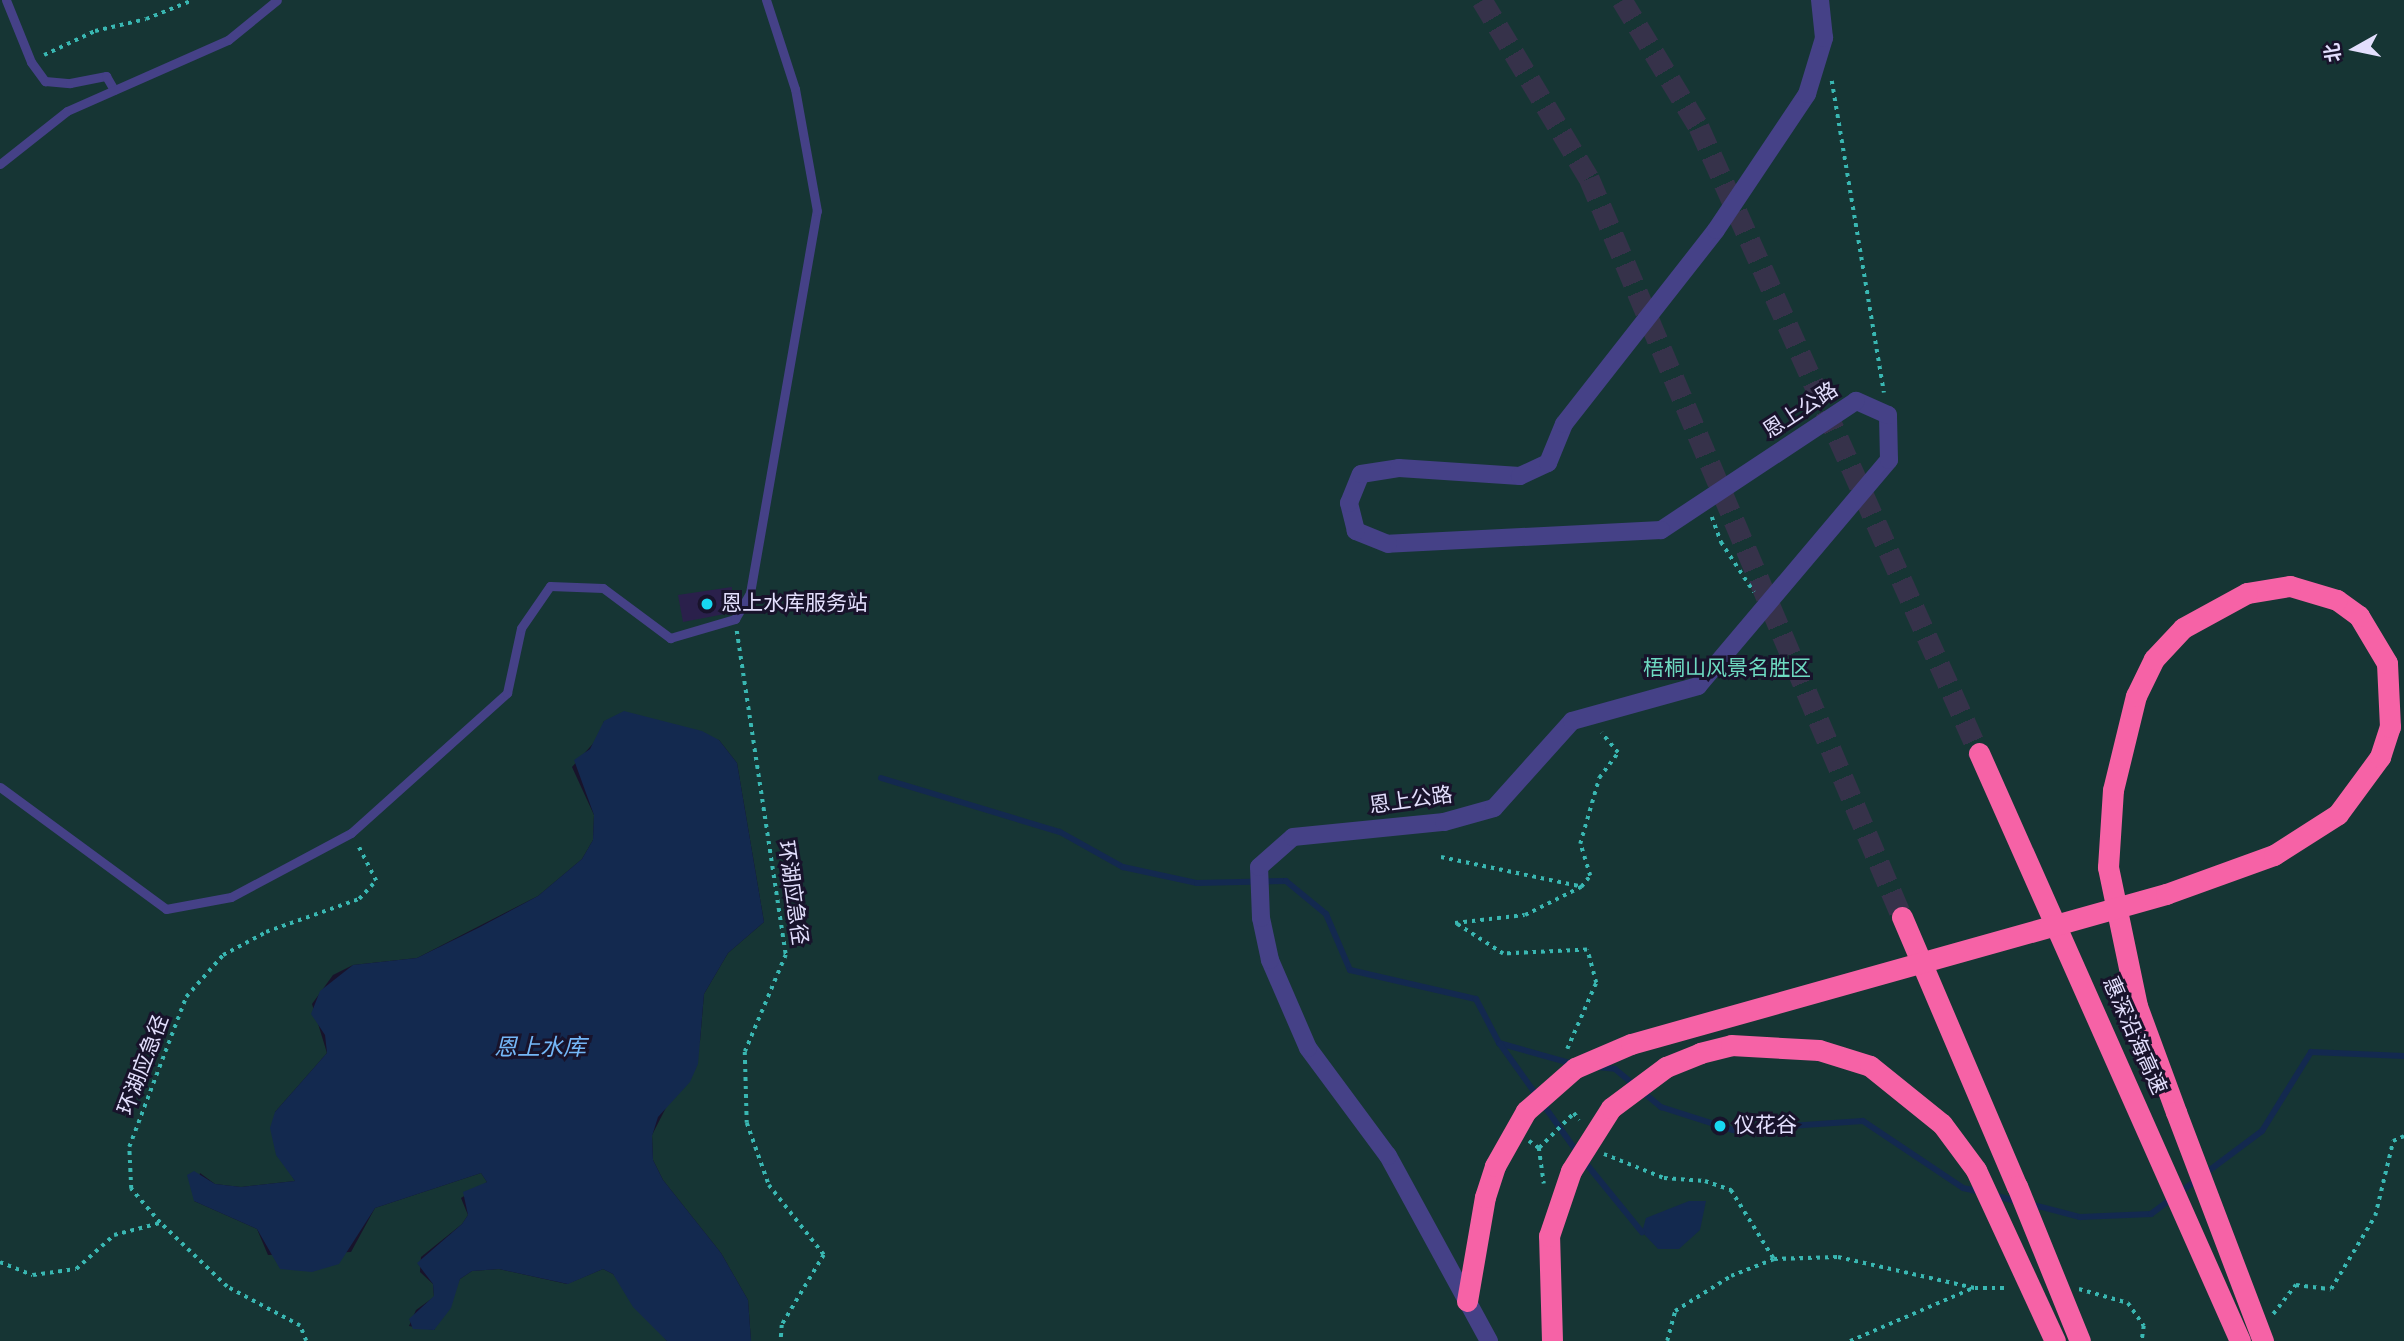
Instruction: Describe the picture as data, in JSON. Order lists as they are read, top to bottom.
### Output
{
  "streets": {
    "highway": ["惠深沿海高速"],
    "street": ["恩上公路"],
    "path": ["环湖应急径"]
  },
  "water": ["恩上水库"],
  "parks": ["梧桐山风景名胜区"],
  "places": ["恩上水库服务站", "仪花谷"],
  "north": "left"
}
